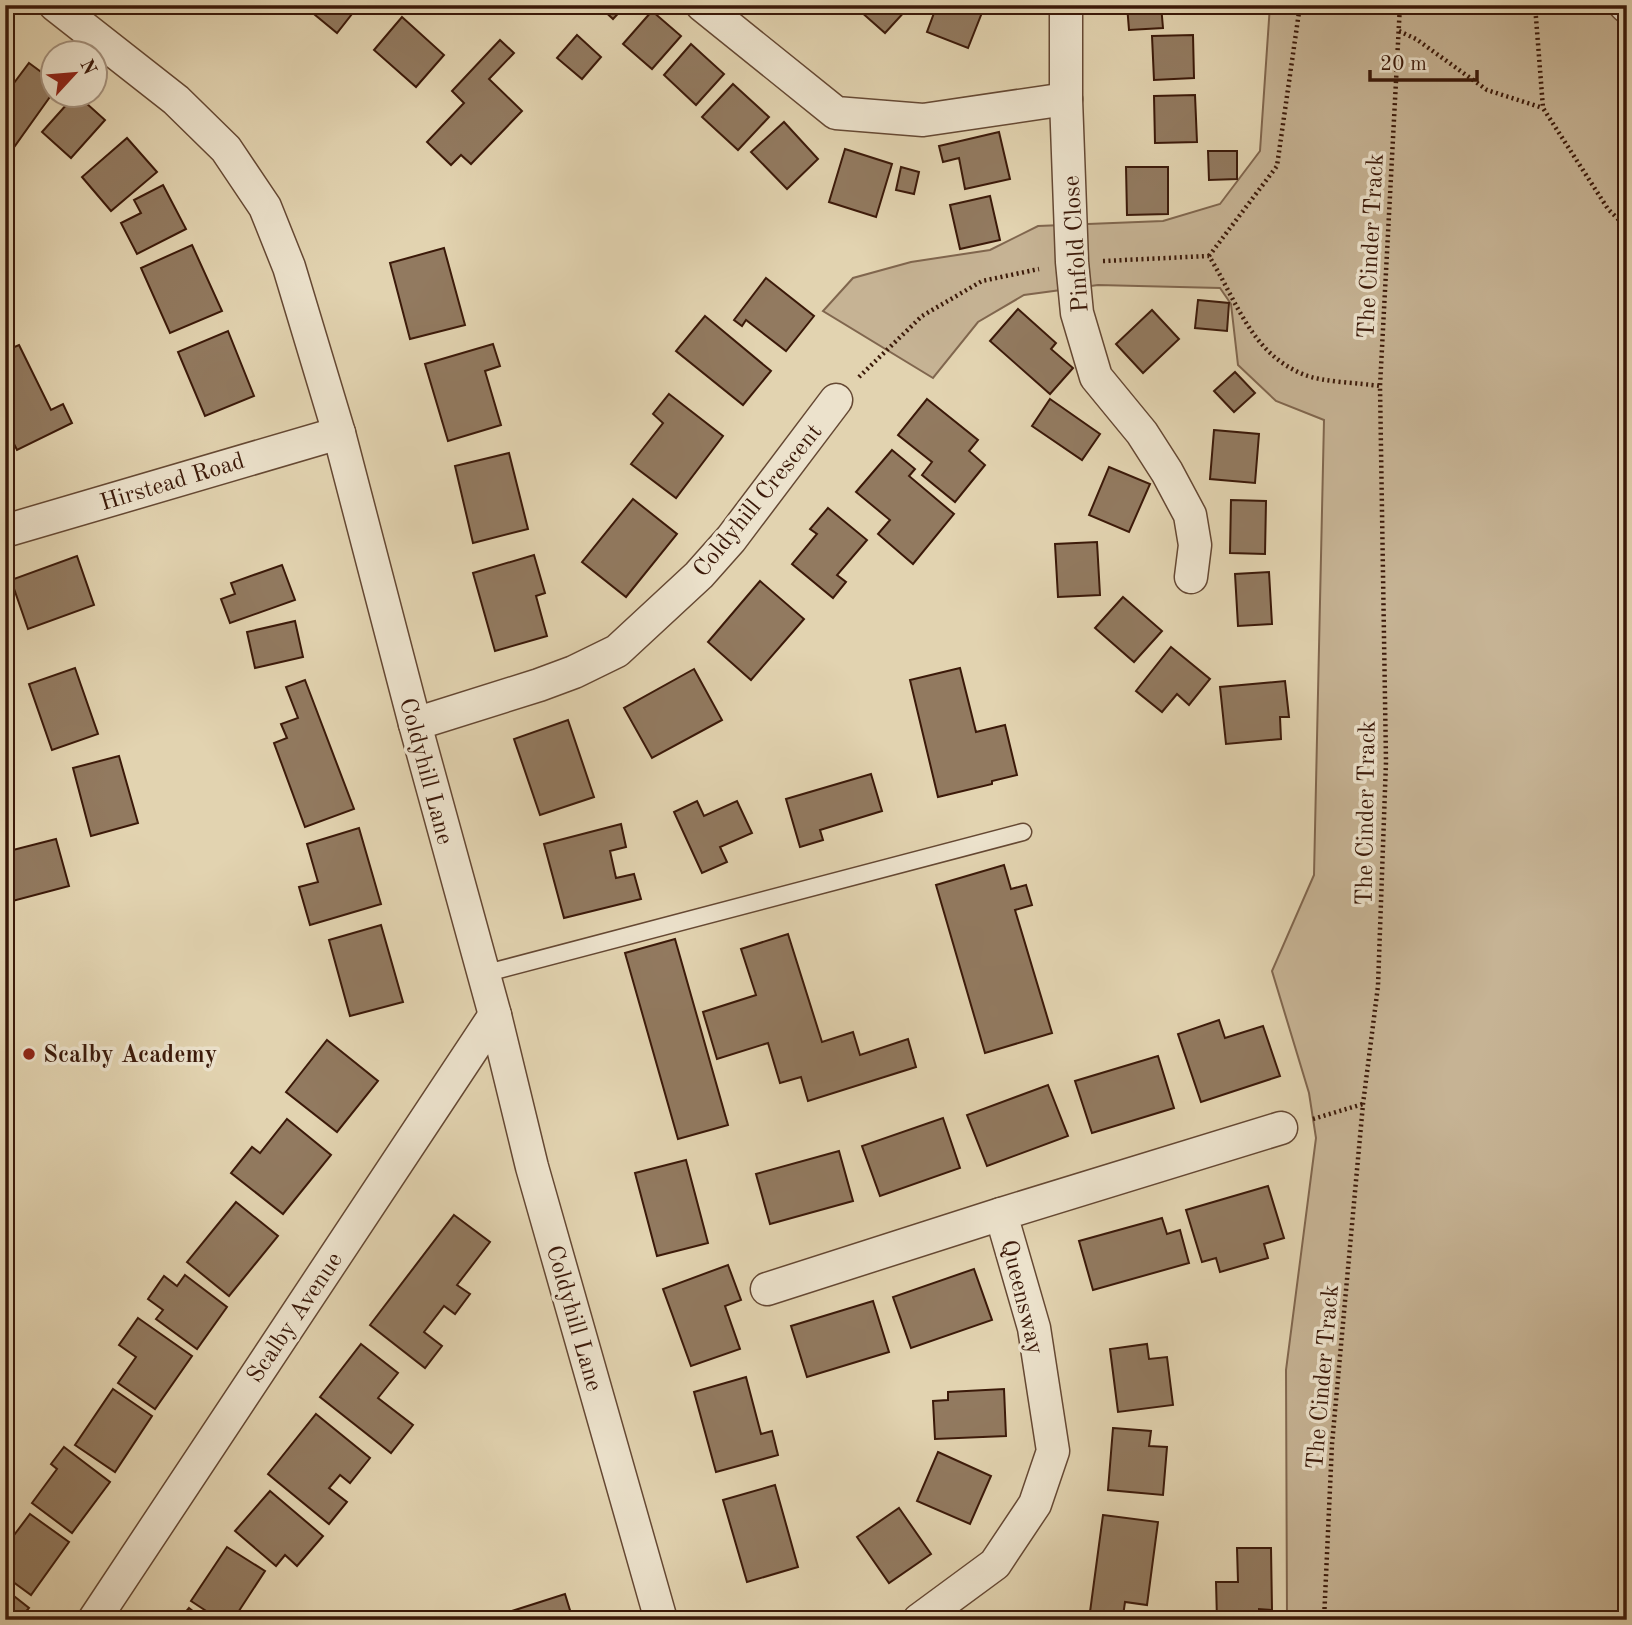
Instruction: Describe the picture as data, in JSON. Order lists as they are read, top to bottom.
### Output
{
  "streets": {
    "street": [
      "Pinfold Close",
      "Hirstead Road",
      "Coldyhill Crescent",
      "Coldyhill Lane",
      "Queensway",
      "Scalby Avenue"
    ],
    "path": ["The Cinder Track"]
  },
  "crossings": [
    ["Hirstead Road", "Coldyhill Lane"],
    ["Coldyhill Crescent", "Coldyhill Lane"],
    ["Coldyhill Lane", "Scalby Avenue"]
  ],
  "places": ["Scalby Academy"],
  "scale_bar": "20 m",
  "north": "top right"
}
